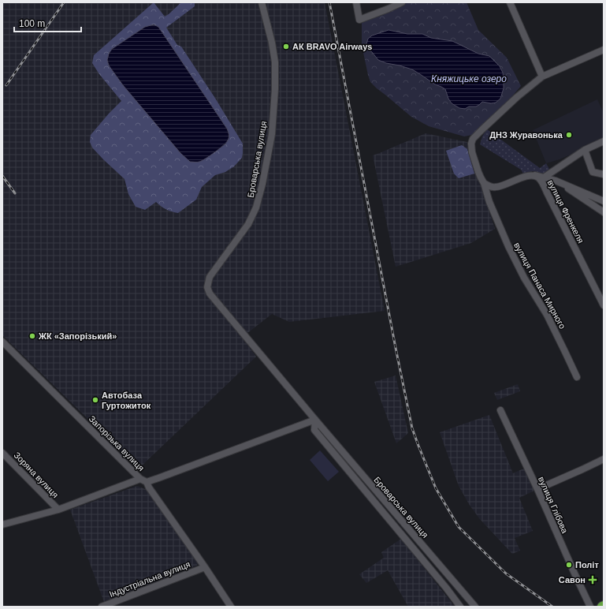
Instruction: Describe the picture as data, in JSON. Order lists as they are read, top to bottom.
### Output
{
  "streets": {
    "street": [
      "Броварська вулиця",
      "вулиця Френкеля",
      "вулиця Панаса Мирного",
      "Запорізька вулиця",
      "Зоряна вулиця",
      "вулиця Глібова",
      "Індустріальна вулиця"
    ]
  },
  "crossings": [
    ["Броварська вулиця", "Запорізька вулиця"],
    ["вулиця Френкеля", "вулиця Панаса Мирного"]
  ],
  "water": ["Княжицьке озеро"],
  "places": {
    "other": [
      "АК BRAVO Airways",
      "ДНЗ Журавонька",
      "ЖК «Запорізький»",
      "Автобаза Гуртожиток",
      "Політ"
    ],
    "health": ["Савон"]
  },
  "scale_bar": "100 m"
}
